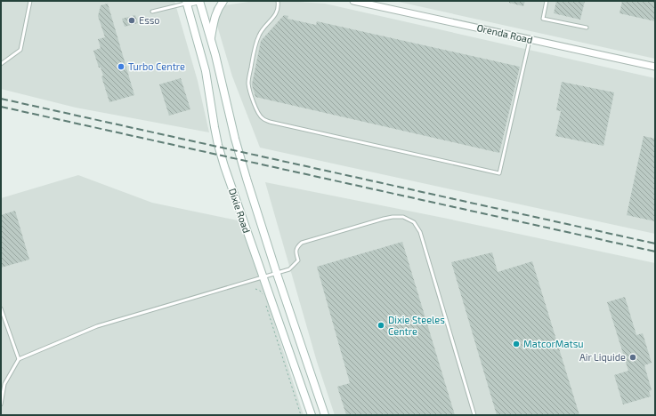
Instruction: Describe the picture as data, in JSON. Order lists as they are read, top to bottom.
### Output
{
  "streets": {
    "main road": ["Dixie Road"],
    "street": ["Orenda Road"]
  },
  "places": [
    "Esso",
    "Turbo Centre",
    "Dixie Steeles Centre",
    "MatcorMatsu",
    "Air Liquide"
  ]
}
